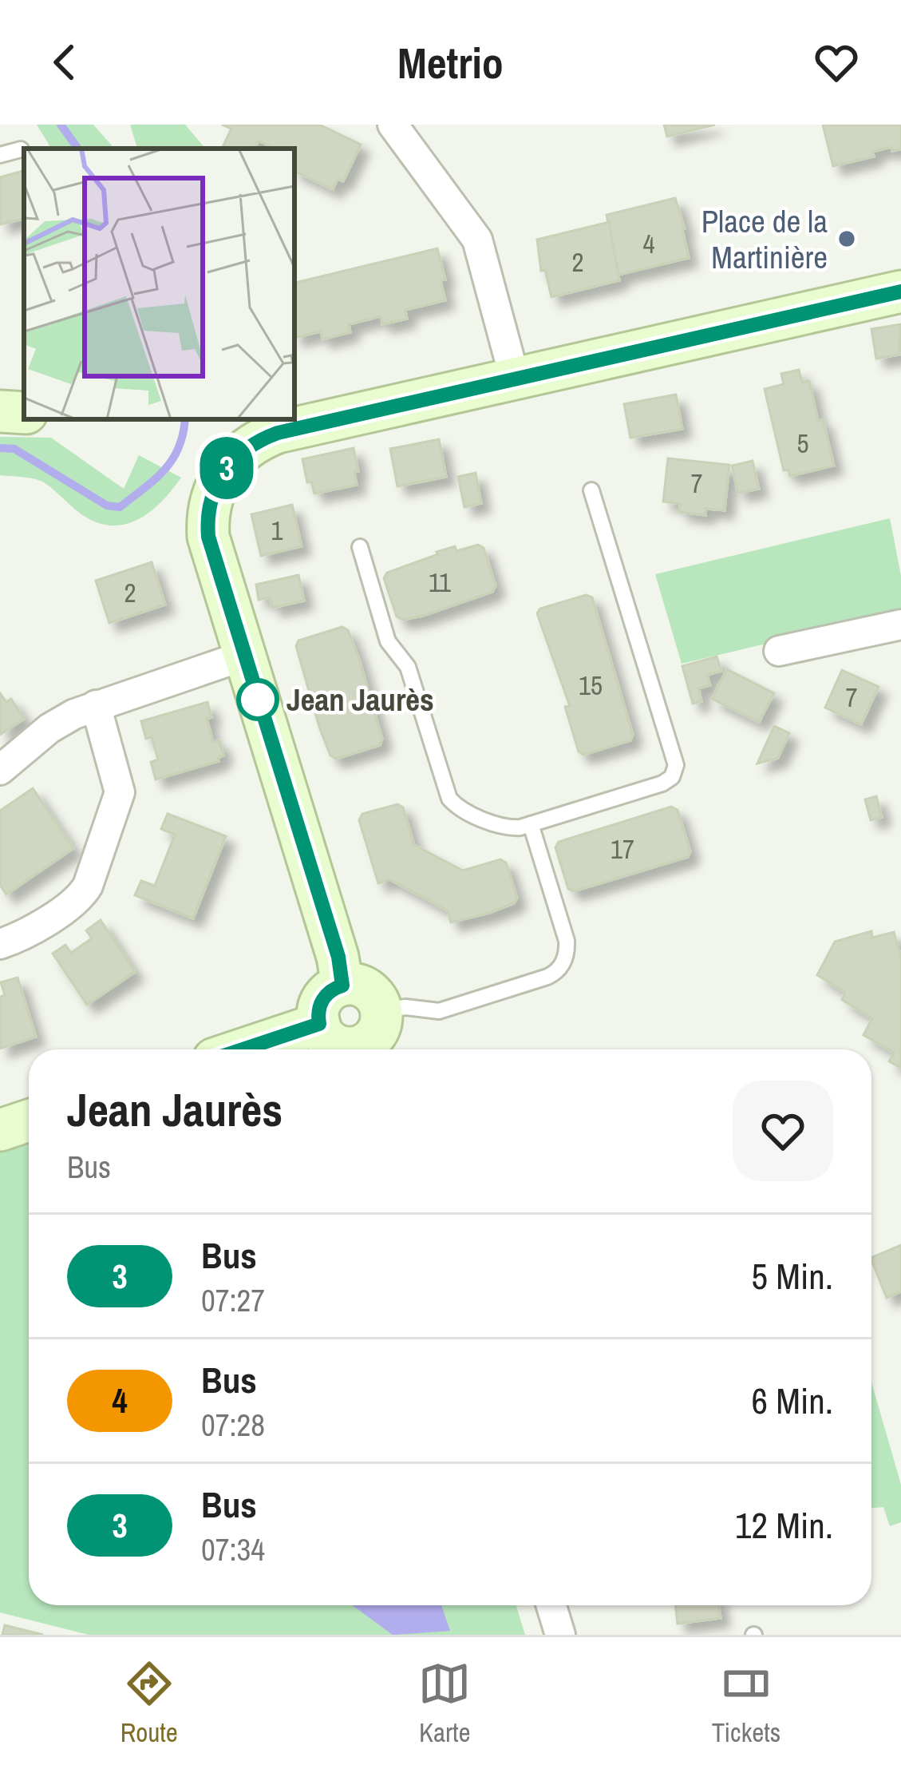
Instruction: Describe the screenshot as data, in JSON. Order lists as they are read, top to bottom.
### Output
{
  "places": ["Place de la Martinière", "Jean Jaurès"],
  "lines": ["bus line 3"],
  "house_numbers": [
    "4",
    "2",
    "5",
    "7",
    "1",
    "11",
    "2",
    "15",
    "7",
    "17"
  ],
  "page": {
    "header": "Metrio",
    "on_map": "3",
    "heading": ["Jean Jaurès", "Bus"],
    "list": [
      {
        "mark": "3",
        "name": "Bus",
        "note": "07:27",
        "value": "5 Min."
      },
      {
        "mark": "4",
        "name": "Bus",
        "note": "07:28",
        "value": "6 Min."
      },
      {
        "mark": "3",
        "name": "Bus",
        "note": "07:34",
        "value": "12 Min."
      }
    ],
    "tabs": ["Route", "Karte", "Tickets"]
  }
}
